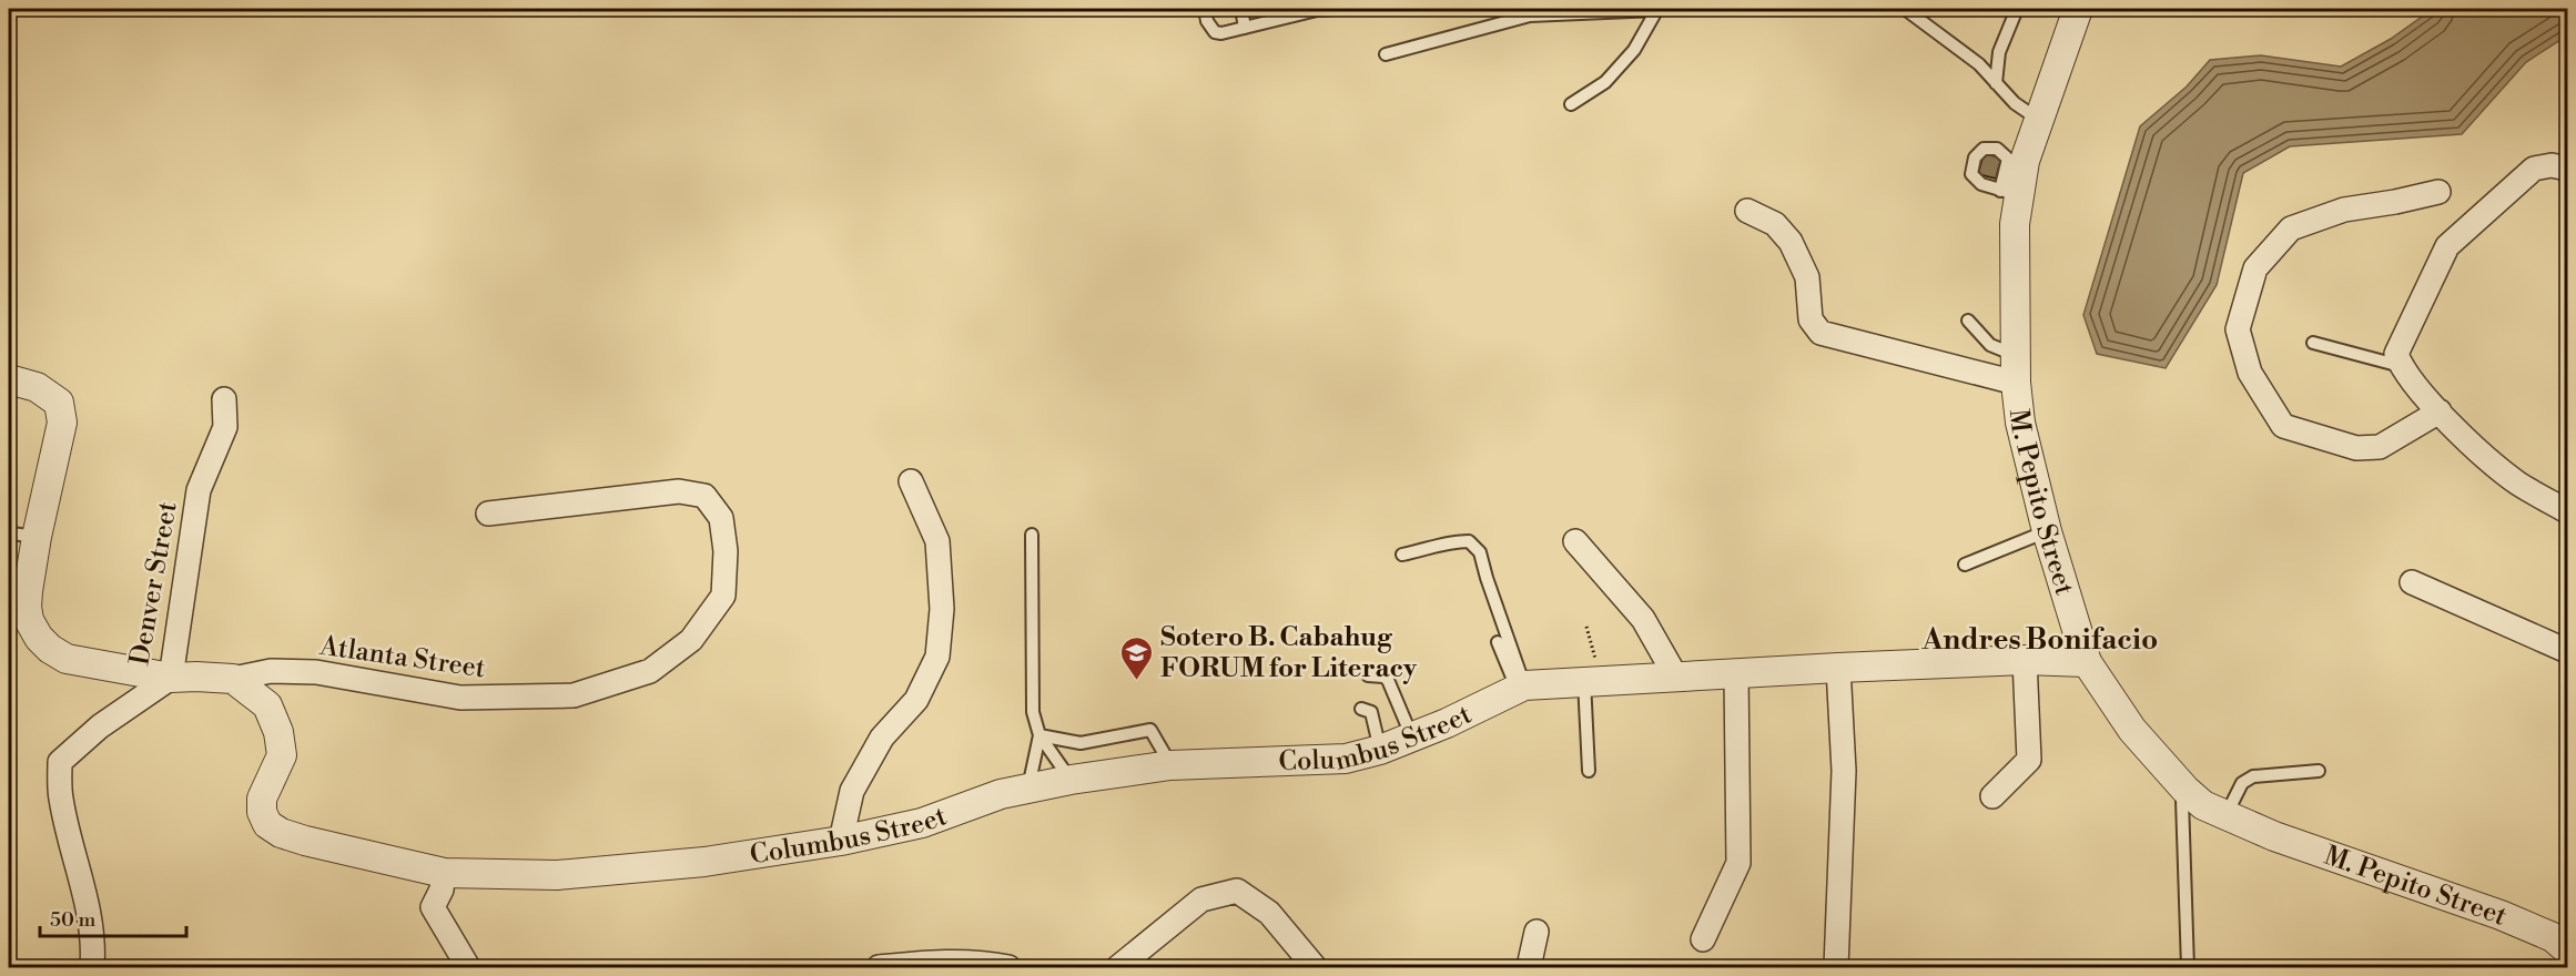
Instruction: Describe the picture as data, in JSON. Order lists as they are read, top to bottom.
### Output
{
  "streets": {
    "street": [
      "M. Pepito Street",
      "Denver Street",
      "Atlanta Street",
      "Columbus Street"
    ]
  },
  "crossings": [
    ["M. Pepito Street", "Columbus Street"],
    ["Atlanta Street", "Columbus Street"]
  ],
  "districts": ["Andres Bonifacio"],
  "places": {
    "school or university": ["Sotero B. Cabahug FORUM for Literacy"]
  },
  "scale_bar": "50 m"
}
